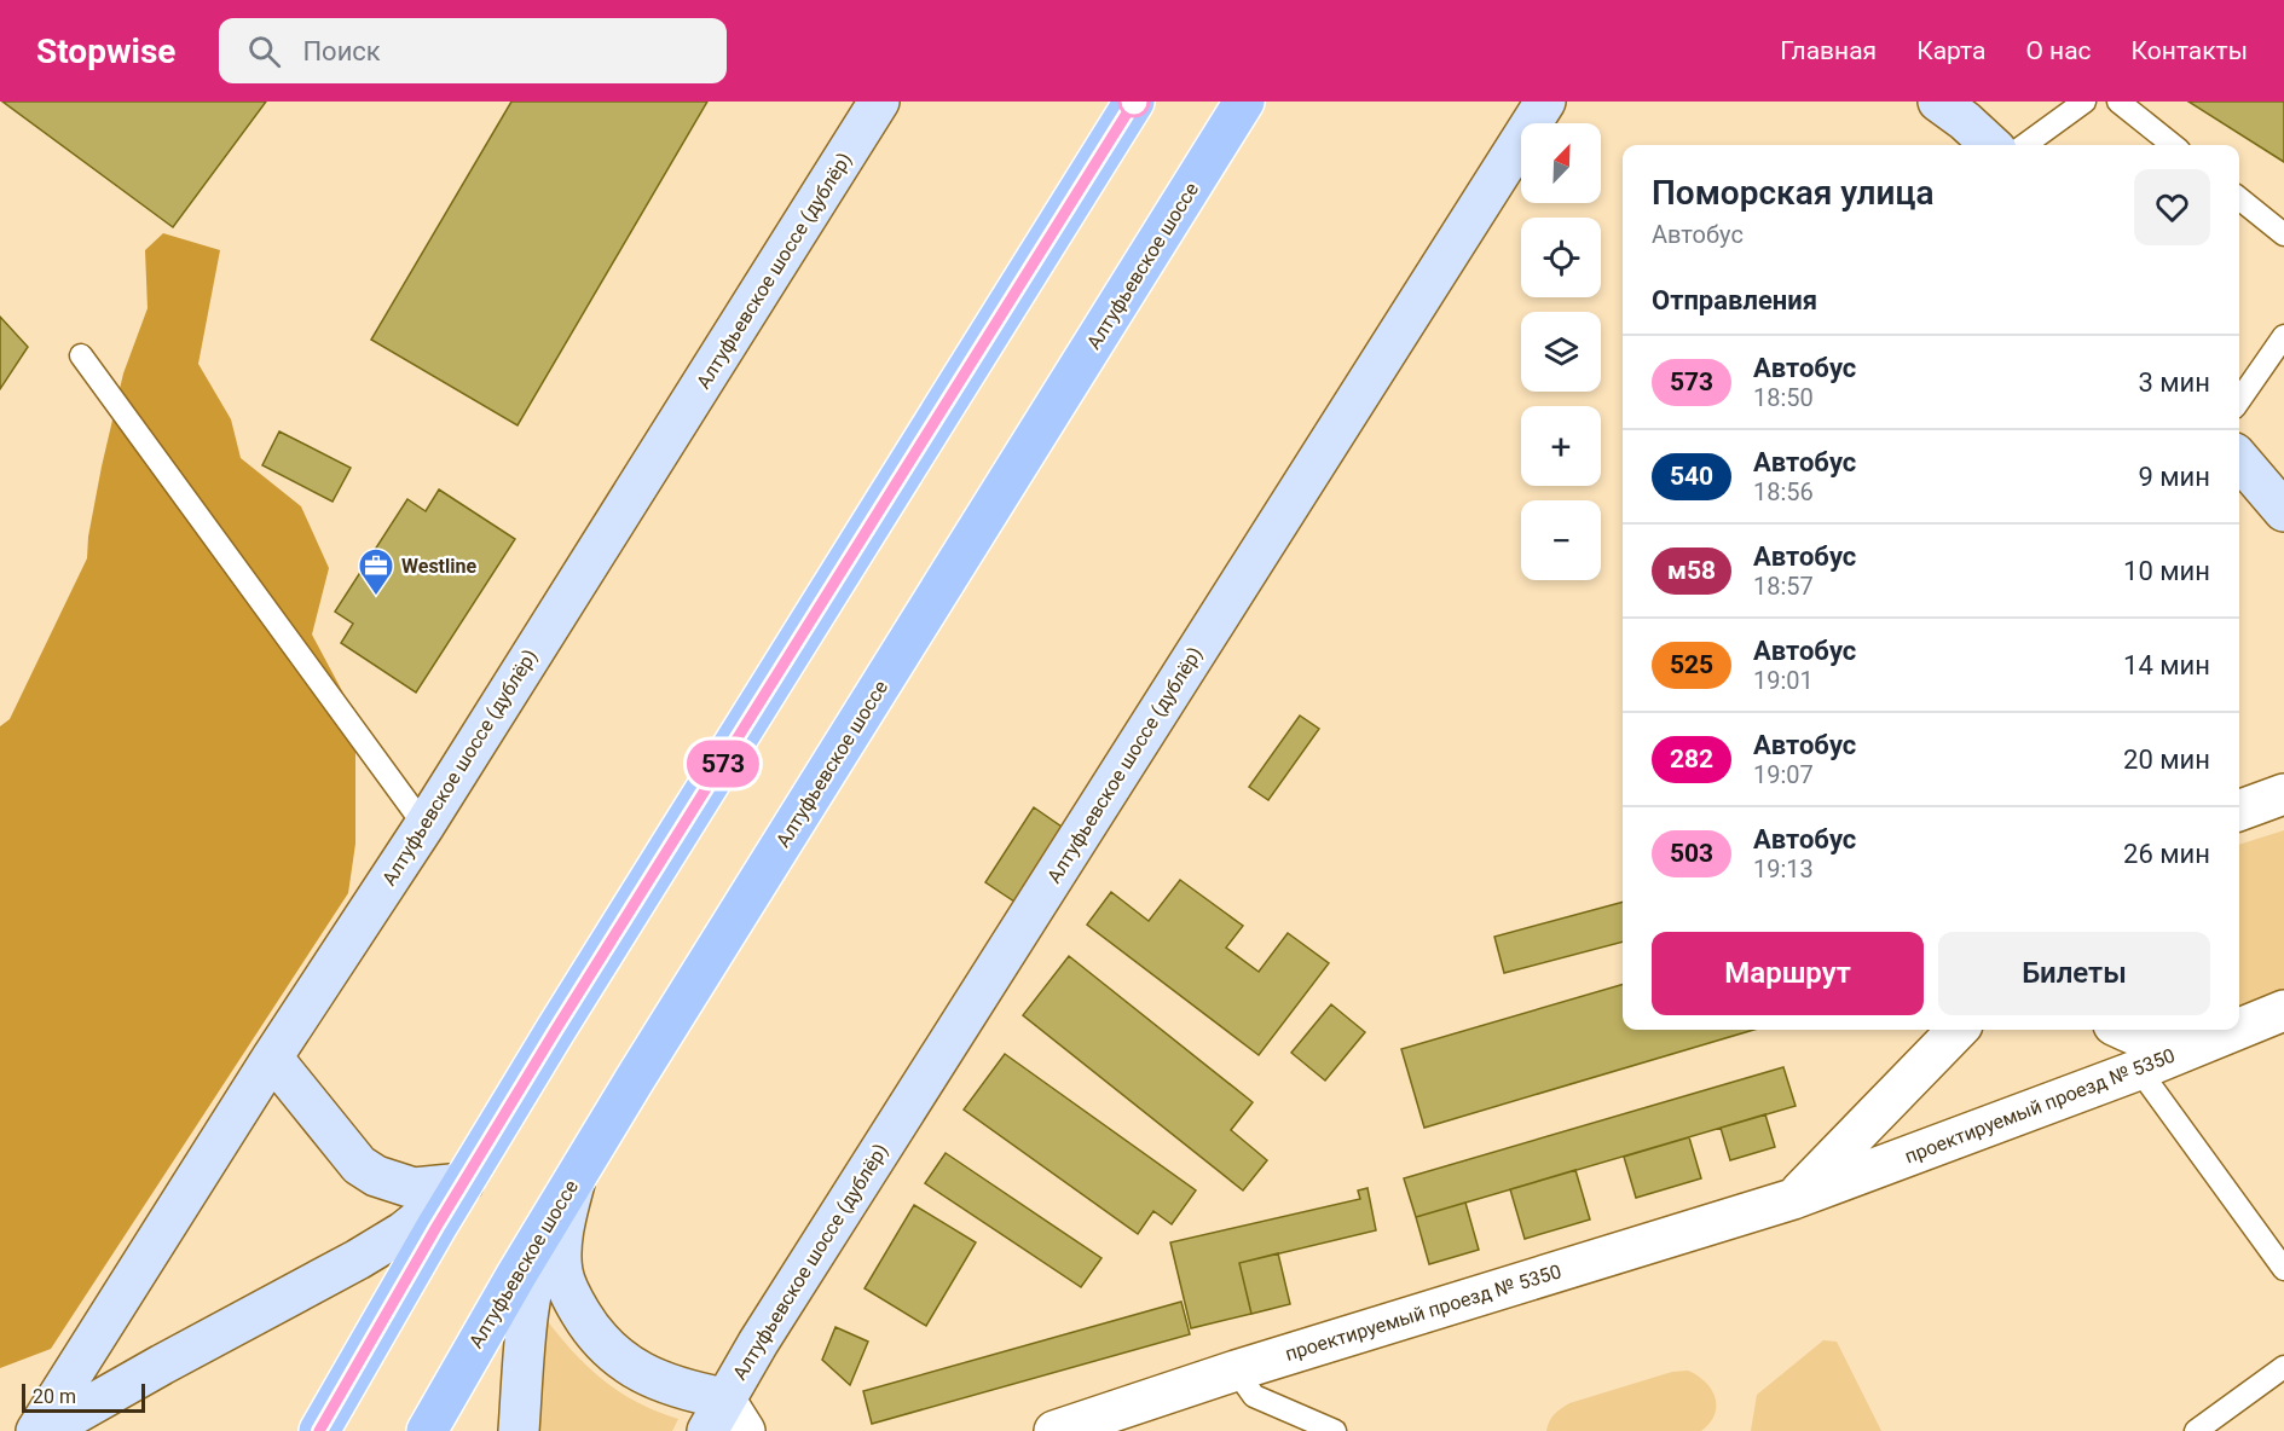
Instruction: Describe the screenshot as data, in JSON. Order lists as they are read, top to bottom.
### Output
{
  "streets": {
    "main road": ["Алтуфьевское шоссе", "Алтуфьевское шоссе (дублёр)"],
    "street": ["проектируемый проезд № 5350"]
  },
  "places": {
    "office": ["Westline"]
  },
  "lines": ["bus line 573"],
  "scale_bar": "20 m",
  "north": "top right",
  "page": {
    "header": "Stopwise",
    "search": "Поиск",
    "nav": [
      "Главная",
      "Карта",
      "О нас",
      "Контакты"
    ],
    "on_map": "573",
    "map_buttons": ["+", "−"],
    "heading": [
      ["Поморская улица", "Автобус"],
      "Отправления"
    ],
    "list": [
      {
        "mark": "573",
        "name": "Автобус",
        "note": "18:50",
        "value": "3 мин"
      },
      {
        "mark": "540",
        "name": "Автобус",
        "note": "18:56",
        "value": "9 мин"
      },
      {
        "mark": "м58",
        "name": "Автобус",
        "note": "18:57",
        "value": "10 мин"
      },
      {
        "mark": "525",
        "name": "Автобус",
        "note": "19:01",
        "value": "14 мин"
      },
      {
        "mark": "282",
        "name": "Автобус",
        "note": "19:07",
        "value": "20 мин"
      },
      {
        "mark": "503",
        "name": "Автобус",
        "note": "19:13",
        "value": "26 мин"
      }
    ],
    "buttons": ["Маршрут", "Билеты"],
    "scale": "20 m"
  }
}
